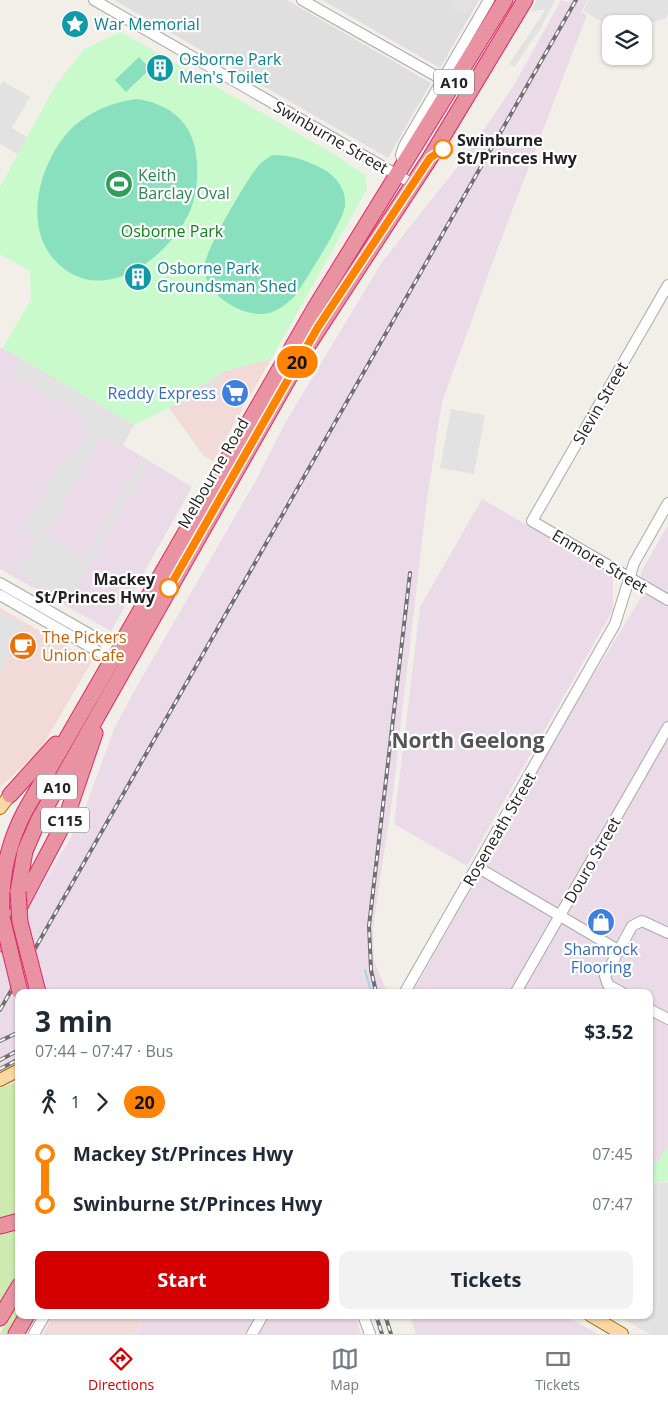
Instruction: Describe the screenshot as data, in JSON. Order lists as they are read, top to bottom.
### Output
{
  "streets": {
    "highway": ["A10", "Melbourne Road", "C115"],
    "street": [
      "Swinburne Street",
      "Slevin Street",
      "Enmore Street",
      "Roseneath Street",
      "Douro Street"
    ]
  },
  "crossings": [
    ["Swinburne Street", "Melbourne Road"],
    ["Slevin Street", "Enmore Street"],
    ["Melbourne Road", "C115"],
    ["Enmore Street", "Roseneath Street"]
  ],
  "districts": ["North Geelong"],
  "parks": ["Osborne Park"],
  "places": {
    "place": ["War Memorial"],
    "building": ["Osborne Park Men's Toilet", "Osborne Park Groundsman Shed"],
    "other": ["Swinburne St/Princes Hwy", "Mackey St/Princes Hwy"],
    "sports": ["Keith Barclay Oval"],
    "supermarket": ["Reddy Express"],
    "cafe": ["The Pickers Union Cafe"],
    "shop": ["Shamrock Flooring"]
  },
  "lines": ["bus line 20"],
  "page": {
    "on_map": "20",
    "heading": ["3 min", "07:44 – 07:47 · Bus", "$3.52"],
    "legs": ["1", "20"],
    "list": [
      {
        "name": "Mackey St/Princes Hwy",
        "value": "07:45"
      },
      {
        "name": "Swinburne St/Princes Hwy",
        "value": "07:47"
      }
    ],
    "buttons": ["Start", "Tickets"],
    "tabs": ["Directions", "Map", "Tickets"]
  }
}
